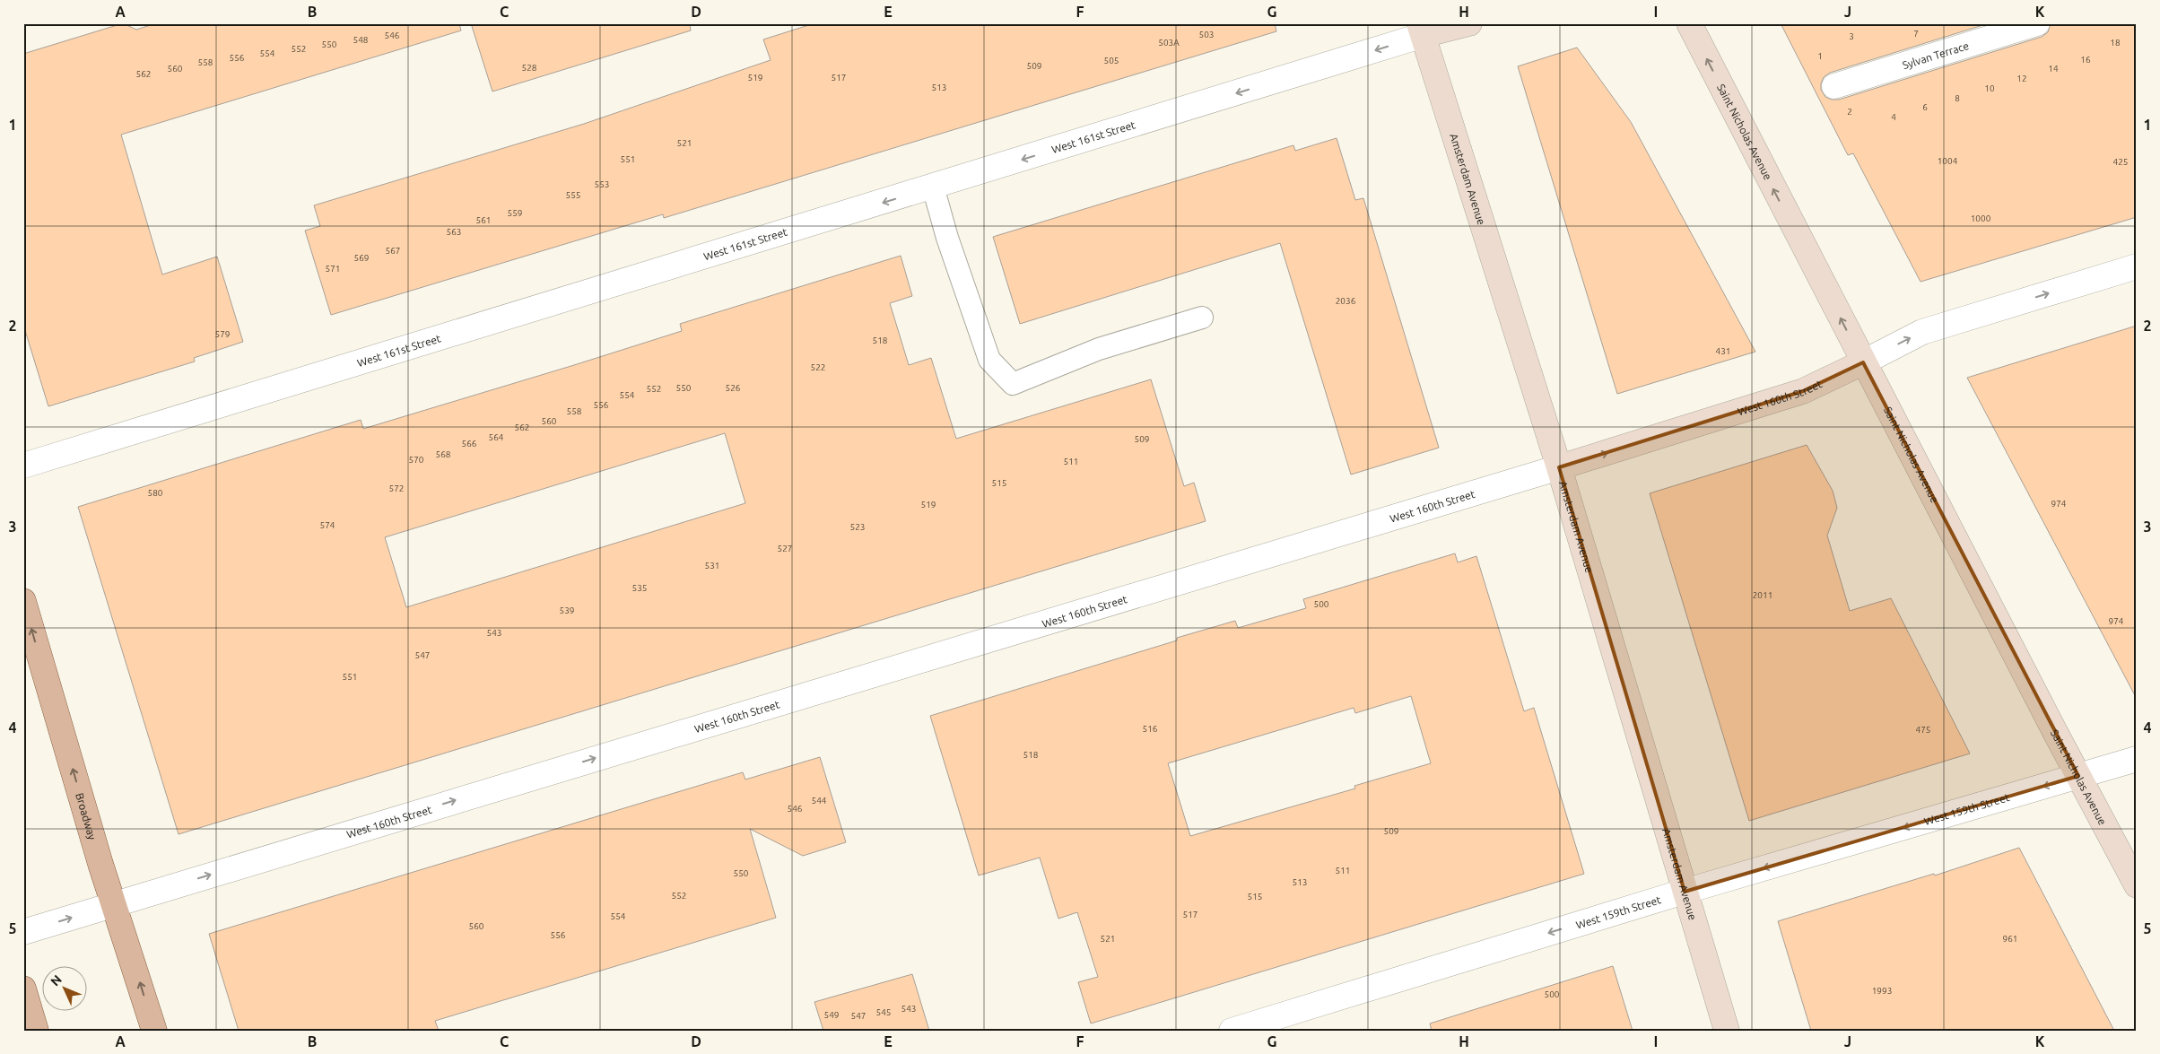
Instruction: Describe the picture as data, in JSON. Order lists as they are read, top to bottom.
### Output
{
  "streets": {
    "main road": [
      "Saint Nicholas Avenue",
      "West 161st Street",
      "Amsterdam Avenue",
      "West 160th Street",
      "Broadway"
    ],
    "street": ["Sylvan Terrace", "West 159th Street"]
  },
  "crossings": [
    ["Saint Nicholas Avenue", "West 160th Street"],
    ["Saint Nicholas Avenue", "West 159th Street"],
    ["West 161st Street", "Amsterdam Avenue"],
    ["Amsterdam Avenue", "West 160th Street"],
    ["Amsterdam Avenue", "West 159th Street"],
    ["West 160th Street", "Broadway"]
  ],
  "one_way": [
    "Saint Nicholas Avenue",
    "West 161st Street",
    "West 160th Street",
    "West 159th Street",
    "Broadway"
  ],
  "house_numbers": [
    "7",
    "503",
    "546",
    "3",
    "548",
    "503A",
    "18",
    "550",
    "552",
    "554",
    "1",
    "556",
    "16",
    "505",
    "558",
    "509",
    "528",
    "560",
    "14",
    "562",
    "519",
    "517",
    "12",
    "513",
    "10",
    "8",
    "6",
    "2",
    "4",
    "521",
    "551",
    "1004",
    "425",
    "553",
    "555",
    "559",
    "1000",
    "561",
    "563",
    "567",
    "569",
    "571",
    "2036",
    "579",
    "518",
    "431",
    "522",
    "550",
    "526",
    "552",
    "554",
    "556",
    "558",
    "560",
    "562",
    "564",
    "509",
    "566",
    "568",
    "570",
    "511",
    "515",
    "572",
    "580",
    "974",
    "519",
    "574",
    "523",
    "527",
    "531",
    "535",
    "2011",
    "500",
    "539",
    "974",
    "543",
    "547",
    "551",
    "516",
    "475",
    "518",
    "544",
    "546",
    "509",
    "511",
    "550",
    "513",
    "552",
    "515",
    "517",
    "554",
    "560",
    "556",
    "521",
    "961",
    "1993",
    "500",
    "543",
    "545",
    "549",
    "547"
  ],
  "north": "top left",
  "grid": {
    "columns": [
      "A",
      "B",
      "C",
      "D",
      "E",
      "F",
      "G",
      "H",
      "I",
      "J",
      "K"
    ],
    "rows": [
      "1",
      "2",
      "3",
      "4",
      "5"
    ]
  }
}
